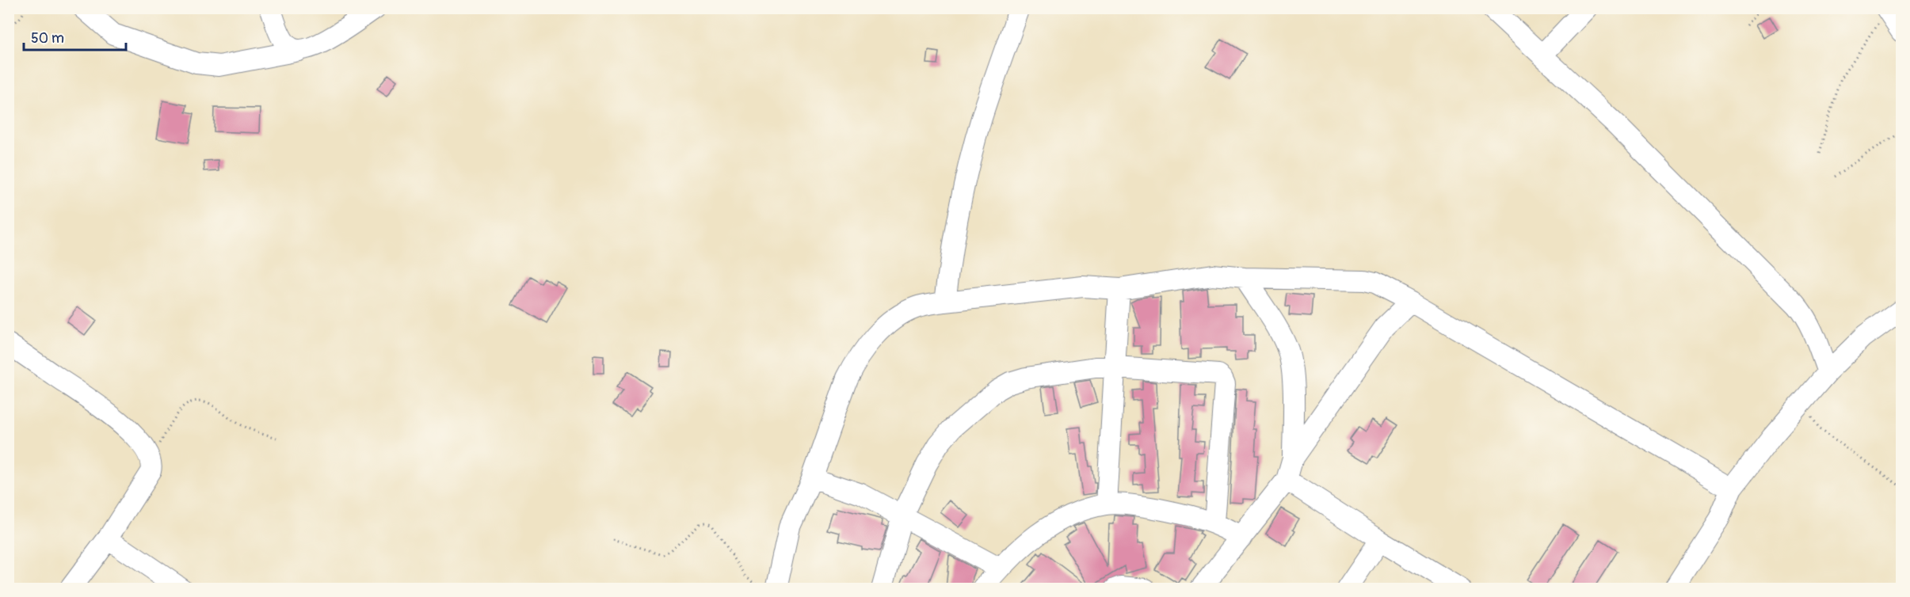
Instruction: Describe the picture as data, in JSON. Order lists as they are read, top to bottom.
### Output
{
  "scale_bar": "50 m"
}
